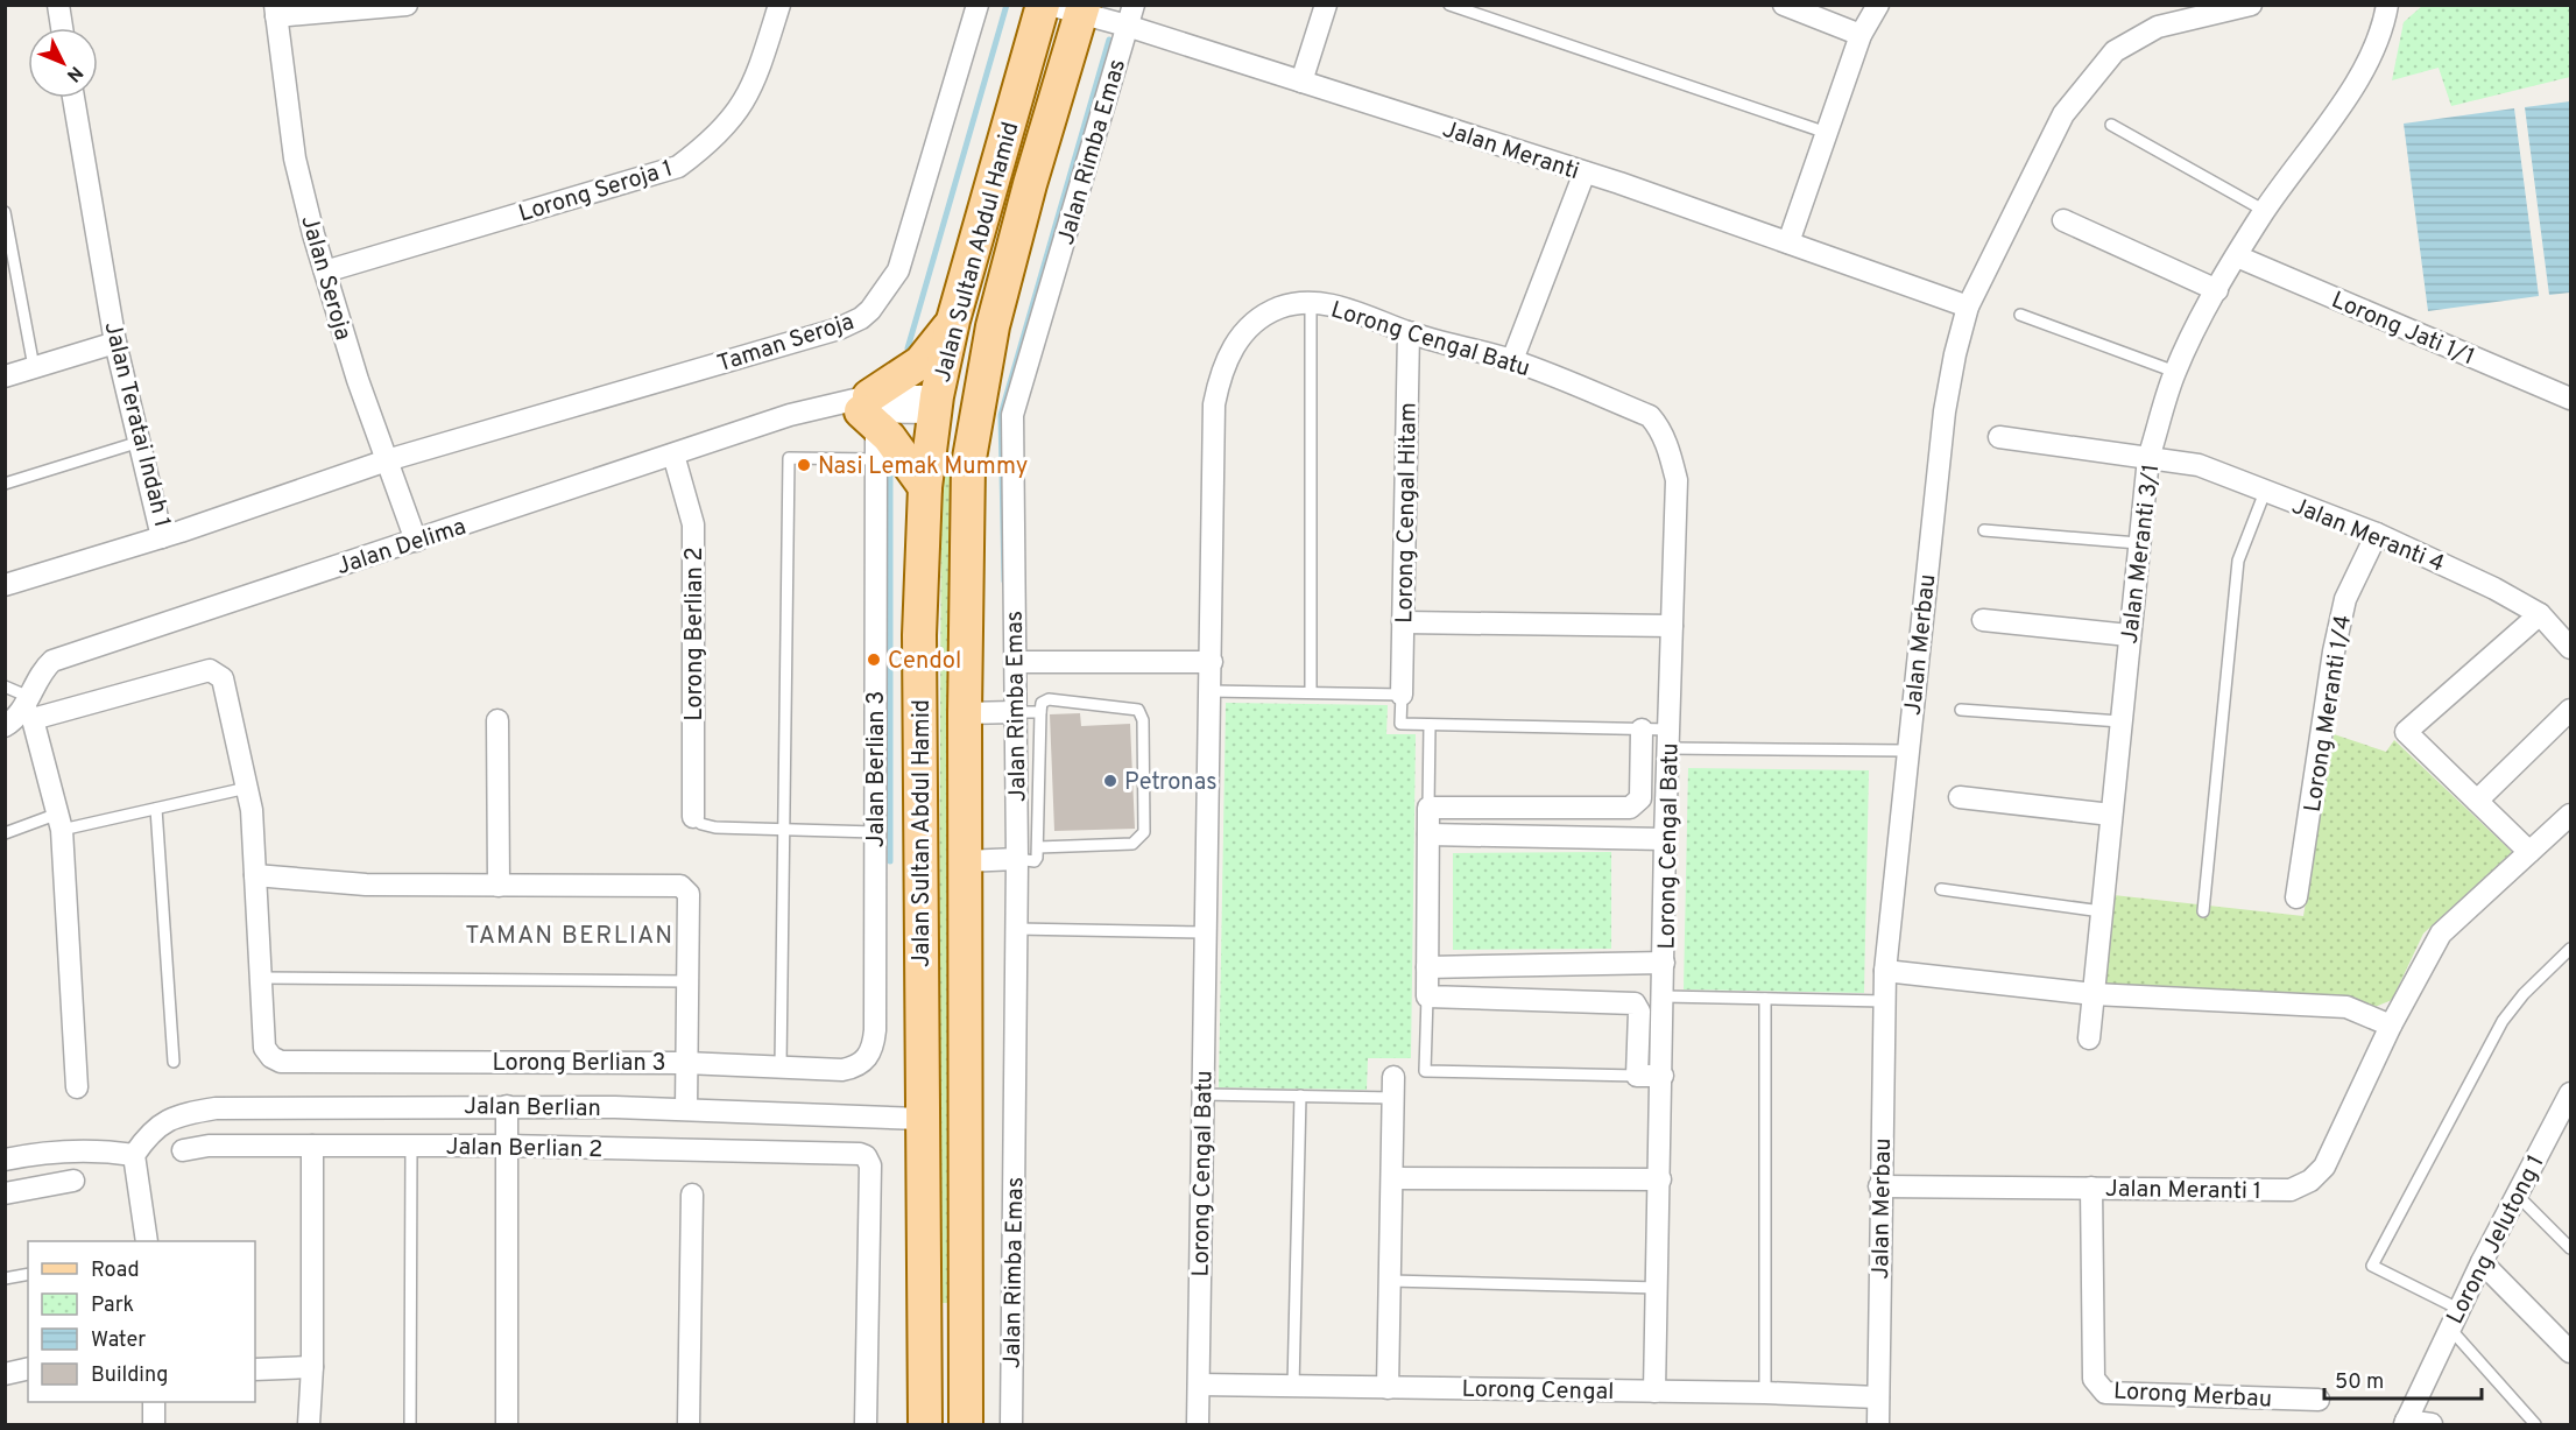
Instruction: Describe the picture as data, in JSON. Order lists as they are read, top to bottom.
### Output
{
  "streets": {
    "main road": ["Jalan Sultan Abdul Hamid"],
    "street": [
      "Jalan Meranti",
      "Jalan Rimba Emas",
      "Lorong Seroja 1",
      "Jalan Seroja",
      "Lorong Jati 1/1",
      "Lorong Cengal Batu",
      "Taman Seroja",
      "Jalan Teratai Indah 1",
      "Lorong Cengal Hitam",
      "Jalan Meranti 4",
      "Jalan Delima",
      "Jalan Meranti 3/1",
      "Lorong Berlian 2",
      "Jalan Merbau",
      "Lorong Meranti 1/4",
      "Jalan Berlian 3",
      "Lorong Berlian 3",
      "Jalan Berlian",
      "Jalan Berlian 2",
      "Jalan Meranti 1",
      "Lorong Jelutong 1",
      "Lorong Cengal",
      "Lorong Merbau"
    ]
  },
  "crossings": [
    ["Jalan Meranti", "Jalan Rimba Emas"],
    ["Jalan Meranti", "Jalan Sultan Abdul Hamid"],
    ["Jalan Meranti", "Jalan Merbau"],
    ["Lorong Seroja 1", "Jalan Seroja"],
    ["Jalan Sultan Abdul Hamid", "Jalan Delima"],
    ["Jalan Sultan Abdul Hamid", "Jalan Berlian"],
    ["Jalan Seroja", "Taman Seroja"],
    ["Jalan Seroja", "Jalan Teratai Indah 1"],
    ["Jalan Seroja", "Jalan Delima"],
    ["Lorong Jati 1/1", "Jalan Meranti 3/1"],
    ["Lorong Cengal Batu", "Lorong Cengal Hitam"],
    ["Lorong Cengal Batu", "Lorong Cengal"],
    ["Taman Seroja", "Jalan Teratai Indah 1"],
    ["Jalan Meranti 4", "Jalan Meranti 3/1"],
    ["Jalan Meranti 4", "Lorong Meranti 1/4"],
    ["Jalan Delima", "Lorong Berlian 2"],
    ["Jalan Delima", "Jalan Berlian 3"],
    ["Jalan Merbau", "Jalan Meranti 1"],
    ["Jalan Merbau", "Lorong Cengal"],
    ["Jalan Berlian 3", "Lorong Berlian 3"],
    ["Jalan Meranti 1", "Lorong Merbau"]
  ],
  "districts": ["TAMAN BERLIAN"],
  "places": ["Nasi Lemak Mummy", "Cendol", "Petronas"],
  "legend": [
    "Road",
    "Park",
    "Water",
    "Building"
  ],
  "scale_bar": "50 m",
  "north": "bottom right"
}
